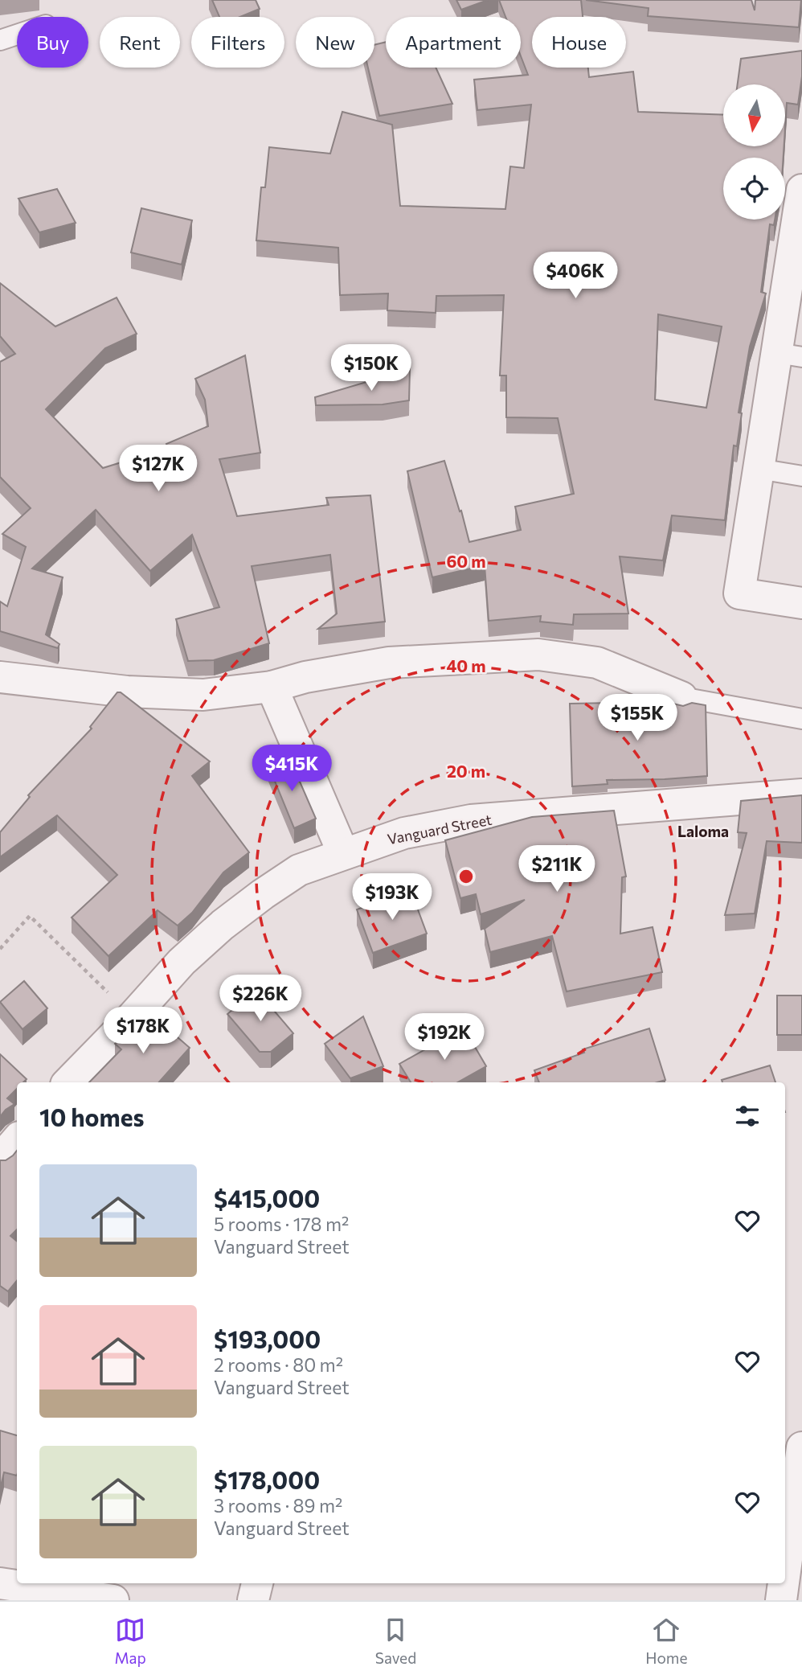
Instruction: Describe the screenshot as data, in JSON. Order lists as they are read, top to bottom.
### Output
{
  "streets": {
    "street": ["Vanguard Street"]
  },
  "districts": ["Laloma"],
  "north": "bottom",
  "page": {
    "chip": [
      "Buy",
      "Rent",
      "Filters",
      "New",
      "Apartment",
      "House"
    ],
    "price": [
      "$406K",
      "$150K",
      "$127K",
      "$155K",
      "$415K",
      "$211K",
      "$193K",
      "$226K",
      "$178K",
      "$192K"
    ],
    "heading": "10 homes",
    "list": [
      {
        "name": "$415,000",
        "note": "5 rooms · 178 m² · Vanguard Street"
      },
      {
        "name": "$193,000",
        "note": "2 rooms · 80 m² · Vanguard Street"
      },
      {
        "name": "$178,000",
        "note": "3 rooms · 89 m² · Vanguard Street"
      }
    ],
    "tabs": ["Map", "Saved", "Home"]
  },
  "rings": ["60 m", "40 m", "20 m"]
}
